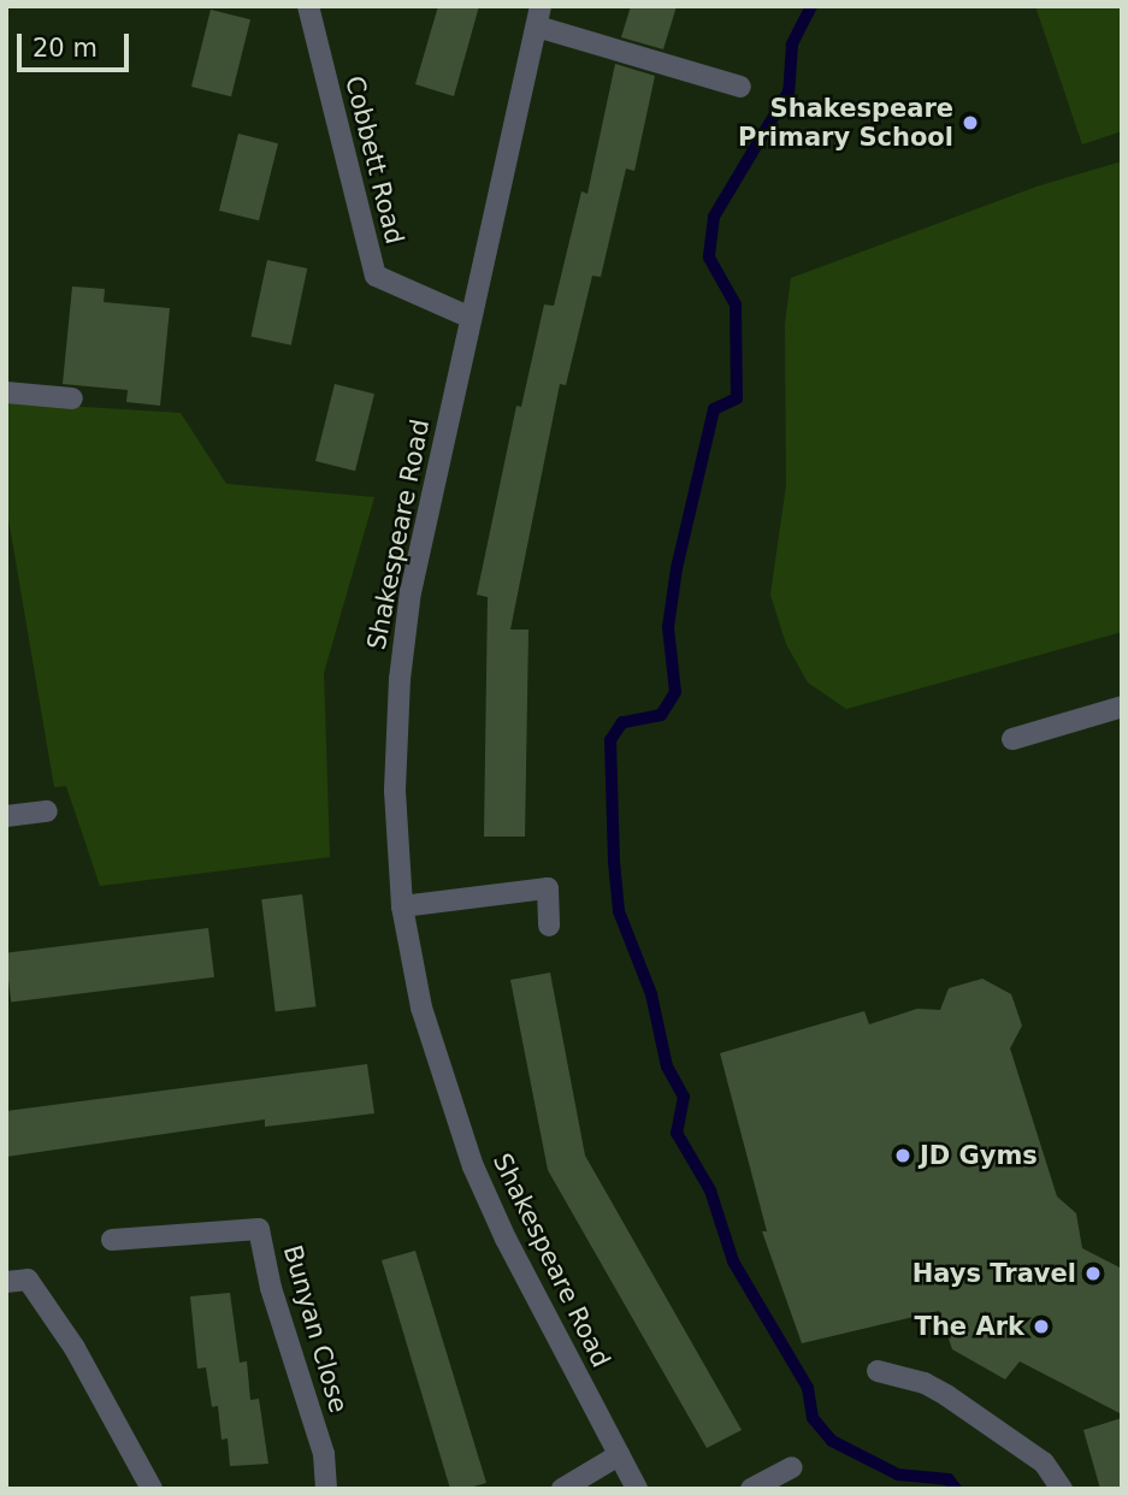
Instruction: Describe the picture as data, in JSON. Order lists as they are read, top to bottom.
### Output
{
  "streets": {
    "street": ["Cobbett Road", "Shakespeare Road", "Bunyan Close"]
  },
  "crossings": [
    ["Cobbett Road", "Shakespeare Road"]
  ],
  "places": [
    "Shakespeare Primary School",
    "JD Gyms",
    "Hays Travel",
    "The Ark"
  ],
  "scale_bar": "20 m"
}
